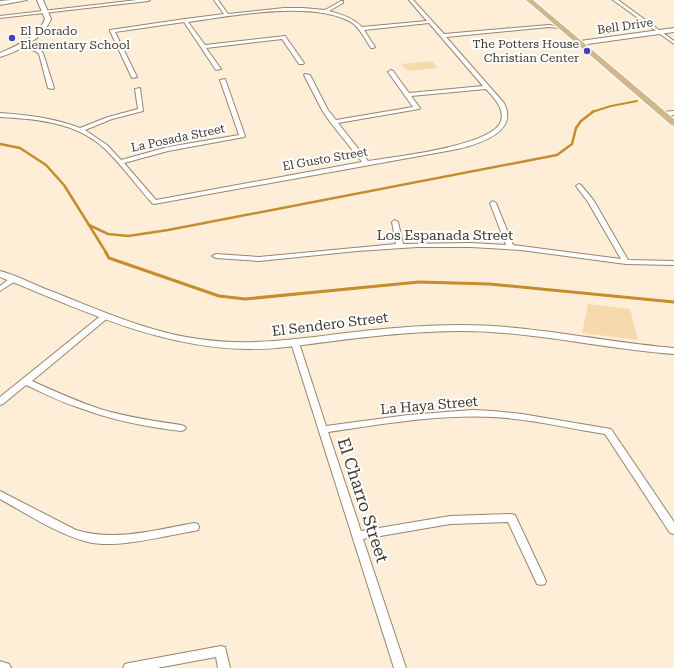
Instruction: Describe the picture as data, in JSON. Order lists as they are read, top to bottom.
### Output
{
  "streets": {
    "street": [
      "Bell Drive",
      "La Posada Street",
      "El Gusto Street",
      "Los Espanada Street",
      "El Sendero Street",
      "La Haya Street",
      "El Charro Street"
    ]
  },
  "crossings": [
    ["La Posada Street", "El Gusto Street"],
    ["El Sendero Street", "El Charro Street"],
    ["La Haya Street", "El Charro Street"]
  ],
  "places": ["El Dorado Elementary School", "The Potters House Christian Center"]
}
